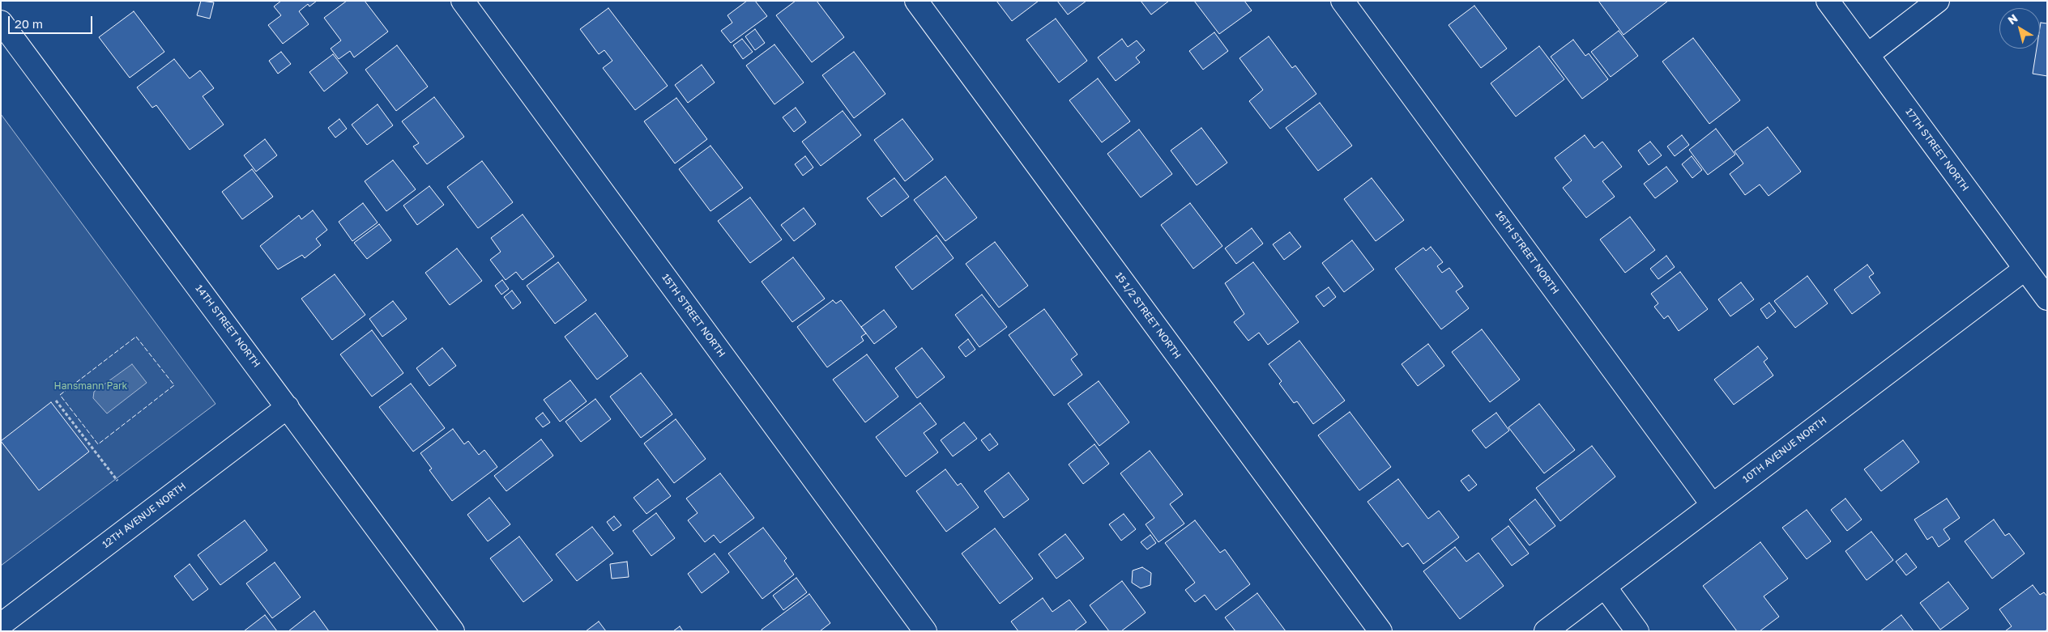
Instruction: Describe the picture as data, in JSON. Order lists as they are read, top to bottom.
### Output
{
  "streets": {
    "street": [
      "17TH STREET NORTH",
      "16TH STREET NORTH",
      "15TH STREET NORTH",
      "15 1/2 STREET NORTH",
      "14TH STREET NORTH",
      "10TH AVENUE NORTH",
      "12TH AVENUE NORTH"
    ]
  },
  "crossings": [
    ["17TH STREET NORTH", "10TH AVENUE NORTH"],
    ["16TH STREET NORTH", "10TH AVENUE NORTH"],
    ["14TH STREET NORTH", "12TH AVENUE NORTH"]
  ],
  "parks": ["Hansmann Park"],
  "scale_bar": "20 m",
  "north": "top left"
}
